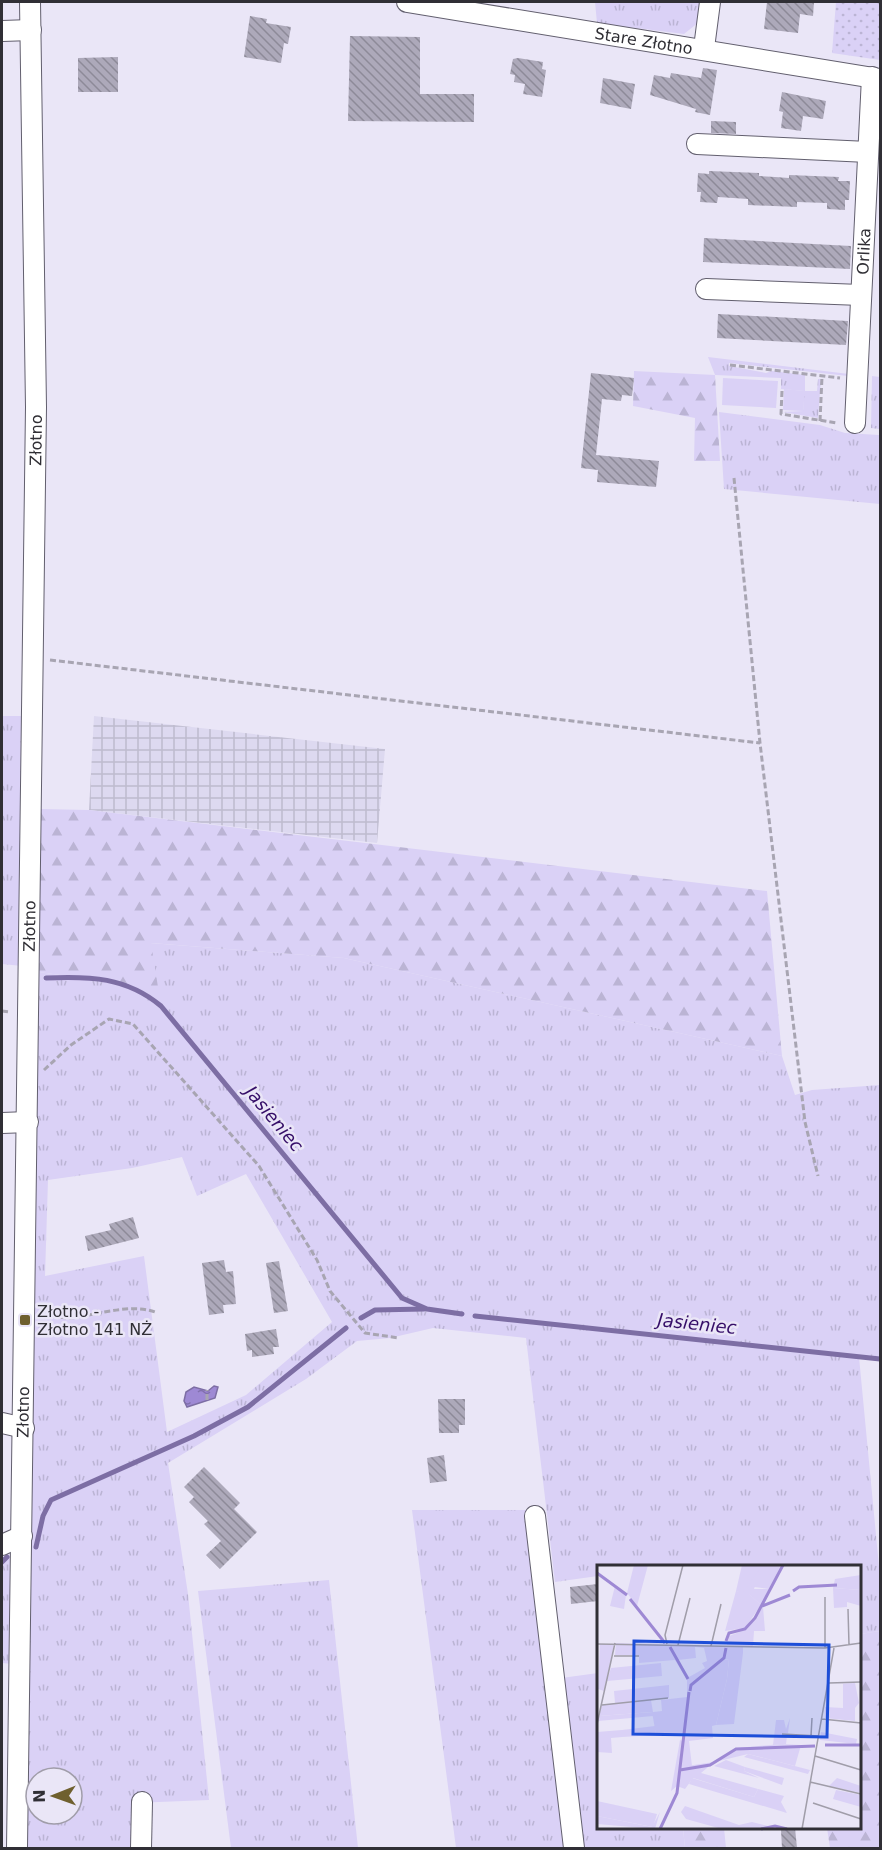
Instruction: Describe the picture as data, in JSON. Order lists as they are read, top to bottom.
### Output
{
  "streets": {
    "street": ["Stare Złotno", "Orlika", "Złotno"]
  },
  "crossings": [
    ["Stare Złotno", "Orlika"]
  ],
  "water": ["Jasieniec"],
  "places": {
    "transit": ["Złotno - Złotno 141 NŻ"]
  },
  "north": "left"
}
